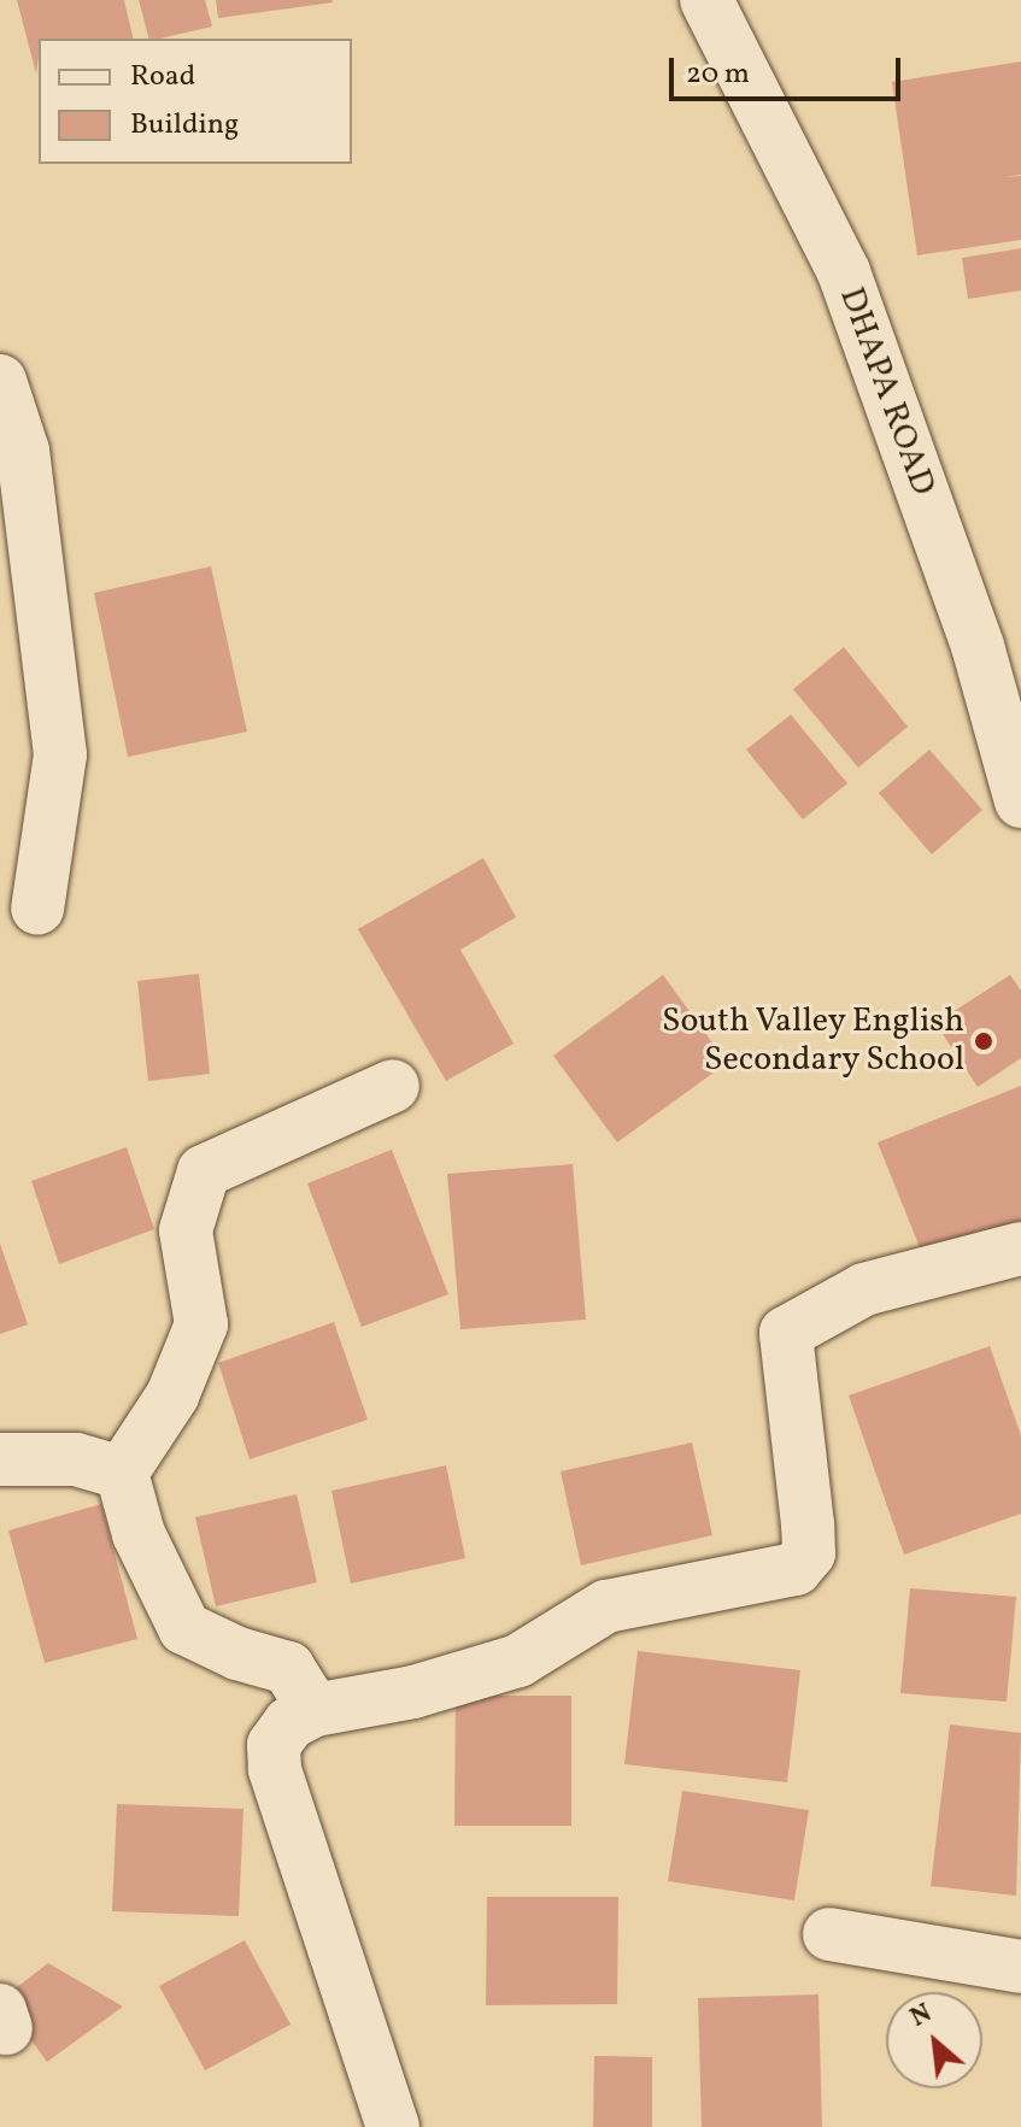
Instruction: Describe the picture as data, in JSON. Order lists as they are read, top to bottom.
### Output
{
  "streets": {
    "street": ["DHAPA ROAD"]
  },
  "places": ["South Valley English Secondary School"],
  "legend": ["Road", "Building"],
  "scale_bar": "20 m",
  "north": "top left"
}
